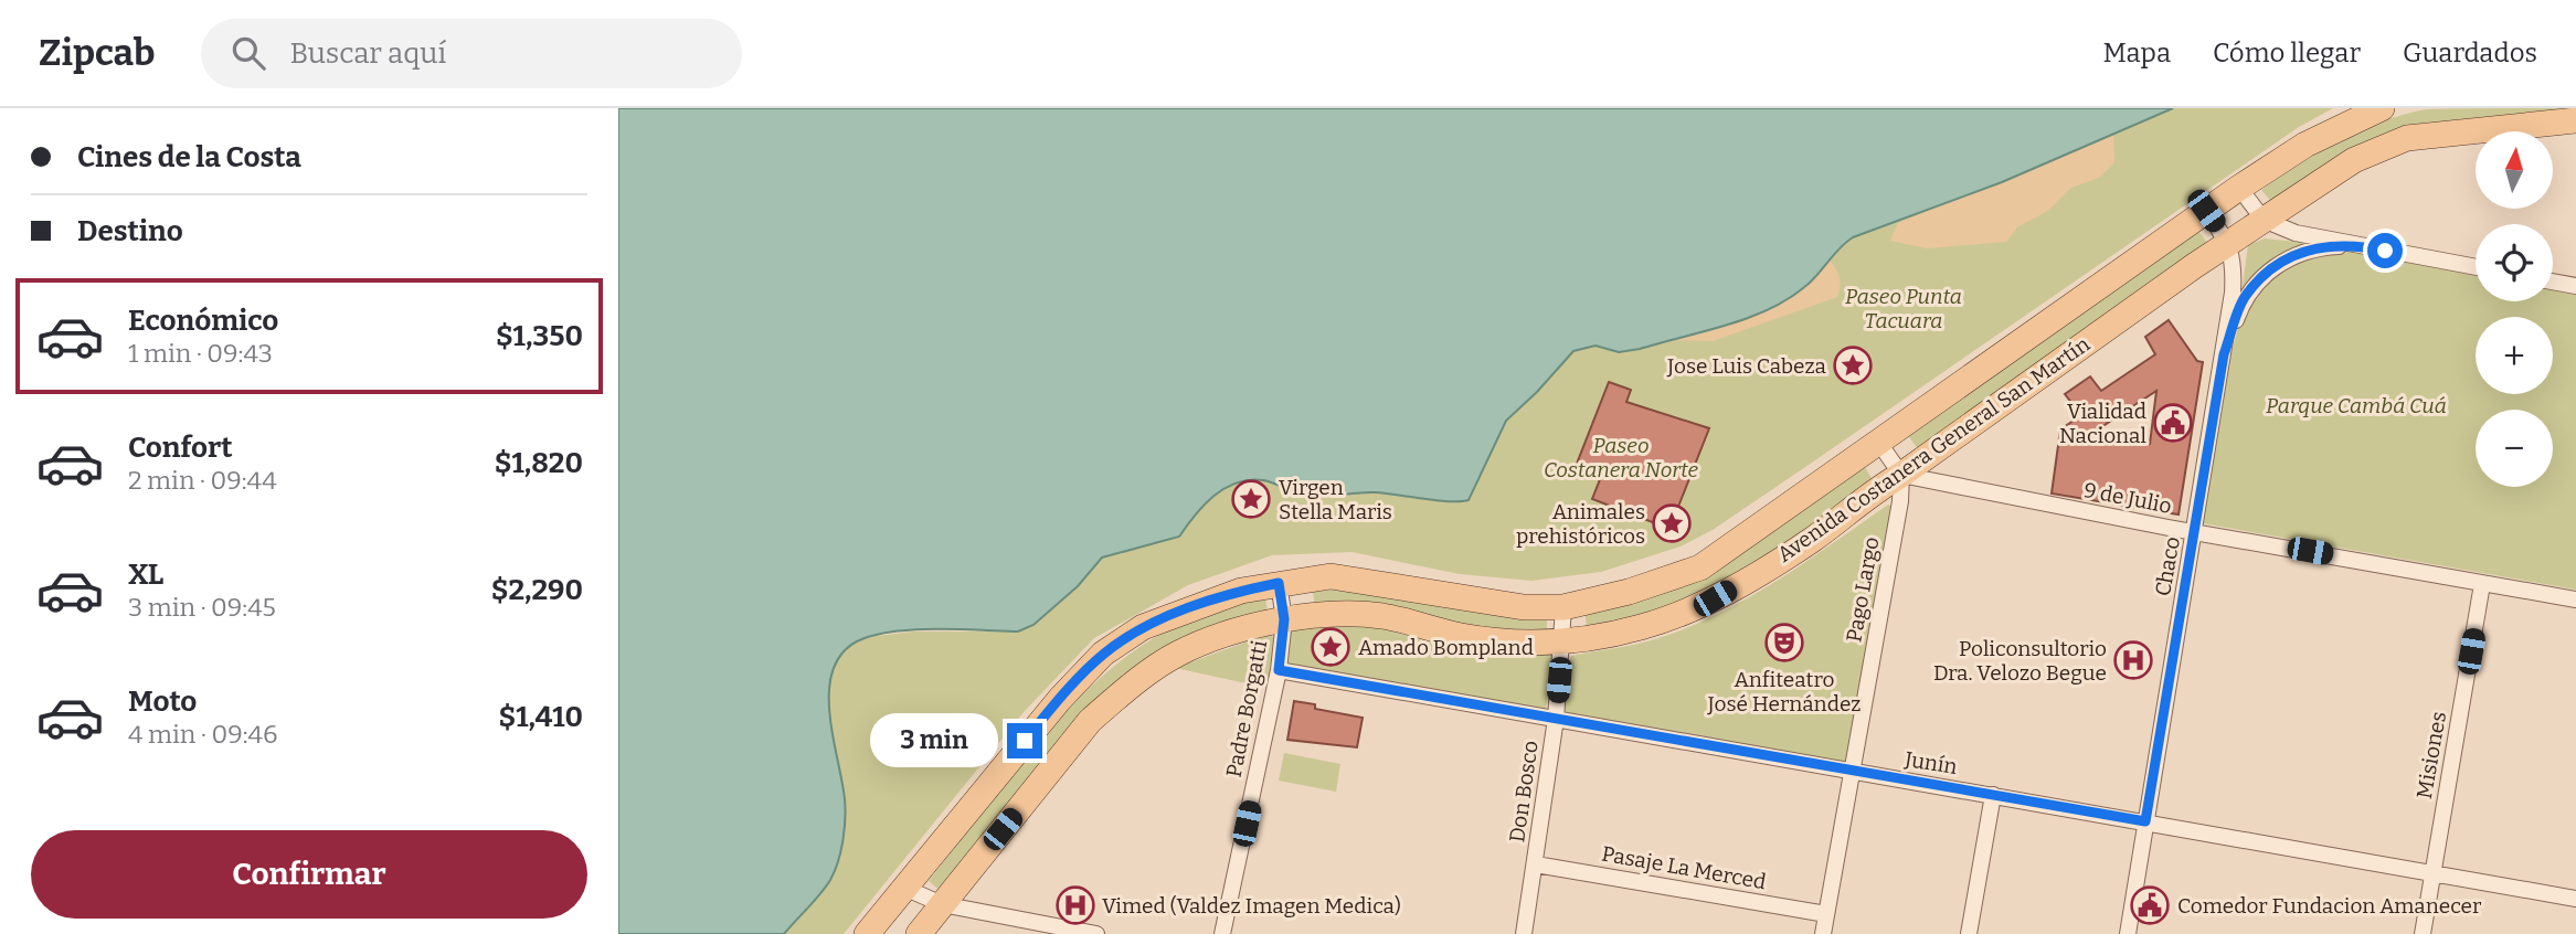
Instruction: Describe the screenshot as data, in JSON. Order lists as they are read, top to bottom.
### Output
{
  "streets": {
    "main road": ["Avenida Costanera General San Martín"],
    "street": [
      "9 de Julio",
      "Chaco",
      "Pago Largo",
      "Padre Borgatti",
      "Misiones",
      "Junín",
      "Don Bosco",
      "Pasaje La Merced"
    ]
  },
  "crossings": [
    ["Avenida Costanera General San Martín", "9 de Julio"],
    ["Avenida Costanera General San Martín", "Chaco"],
    ["Avenida Costanera General San Martín", "Pago Largo"],
    ["Avenida Costanera General San Martín", "Padre Borgatti"],
    ["Avenida Costanera General San Martín", "Don Bosco"],
    ["9 de Julio", "Chaco"],
    ["9 de Julio", "Pago Largo"],
    ["9 de Julio", "Misiones"],
    ["Chaco", "Junín"],
    ["Pago Largo", "Junín"],
    ["Pago Largo", "Pasaje La Merced"],
    ["Padre Borgatti", "Junín"],
    ["Misiones", "Junín"],
    ["Junín", "Don Bosco"],
    ["Don Bosco", "Pasaje La Merced"]
  ],
  "parks": ["Paseo Punta Tacuara", "Parque Cambá Cuá", "Paseo Costanera Norte"],
  "places": {
    "place": [
      "Jose Luis Cabeza",
      "Virgen Stella Maris",
      "Animales prehistóricos",
      "Amado Bompland"
    ],
    "public building": ["Vialidad Nacional", "Comedor Fundacion Amanecer"],
    "theatre": ["Anfiteatro José Hernández"],
    "hospital": ["Policonsultorio Dra. Velozo Begue", "Vimed (Valdez Imagen Medica)"]
  },
  "north": "top",
  "page": {
    "header": "Zipcab",
    "search": "Buscar aquí",
    "nav": ["Mapa", "Cómo llegar", "Guardados"],
    "banner": ["Cines de la Costa", "Destino"],
    "map_buttons": ["+", "−"],
    "list": [
      {
        "name": "Económico",
        "note": "1 min · 09:43",
        "value": "$1,350"
      },
      {
        "name": "Confort",
        "note": "2 min · 09:44",
        "value": "$1,820"
      },
      {
        "name": "XL",
        "note": "3 min · 09:45",
        "value": "$2,290"
      },
      {
        "name": "Moto",
        "note": "4 min · 09:46",
        "value": "$1,410"
      }
    ],
    "bubble": "3 min",
    "buttons": "Confirmar"
  }
}
